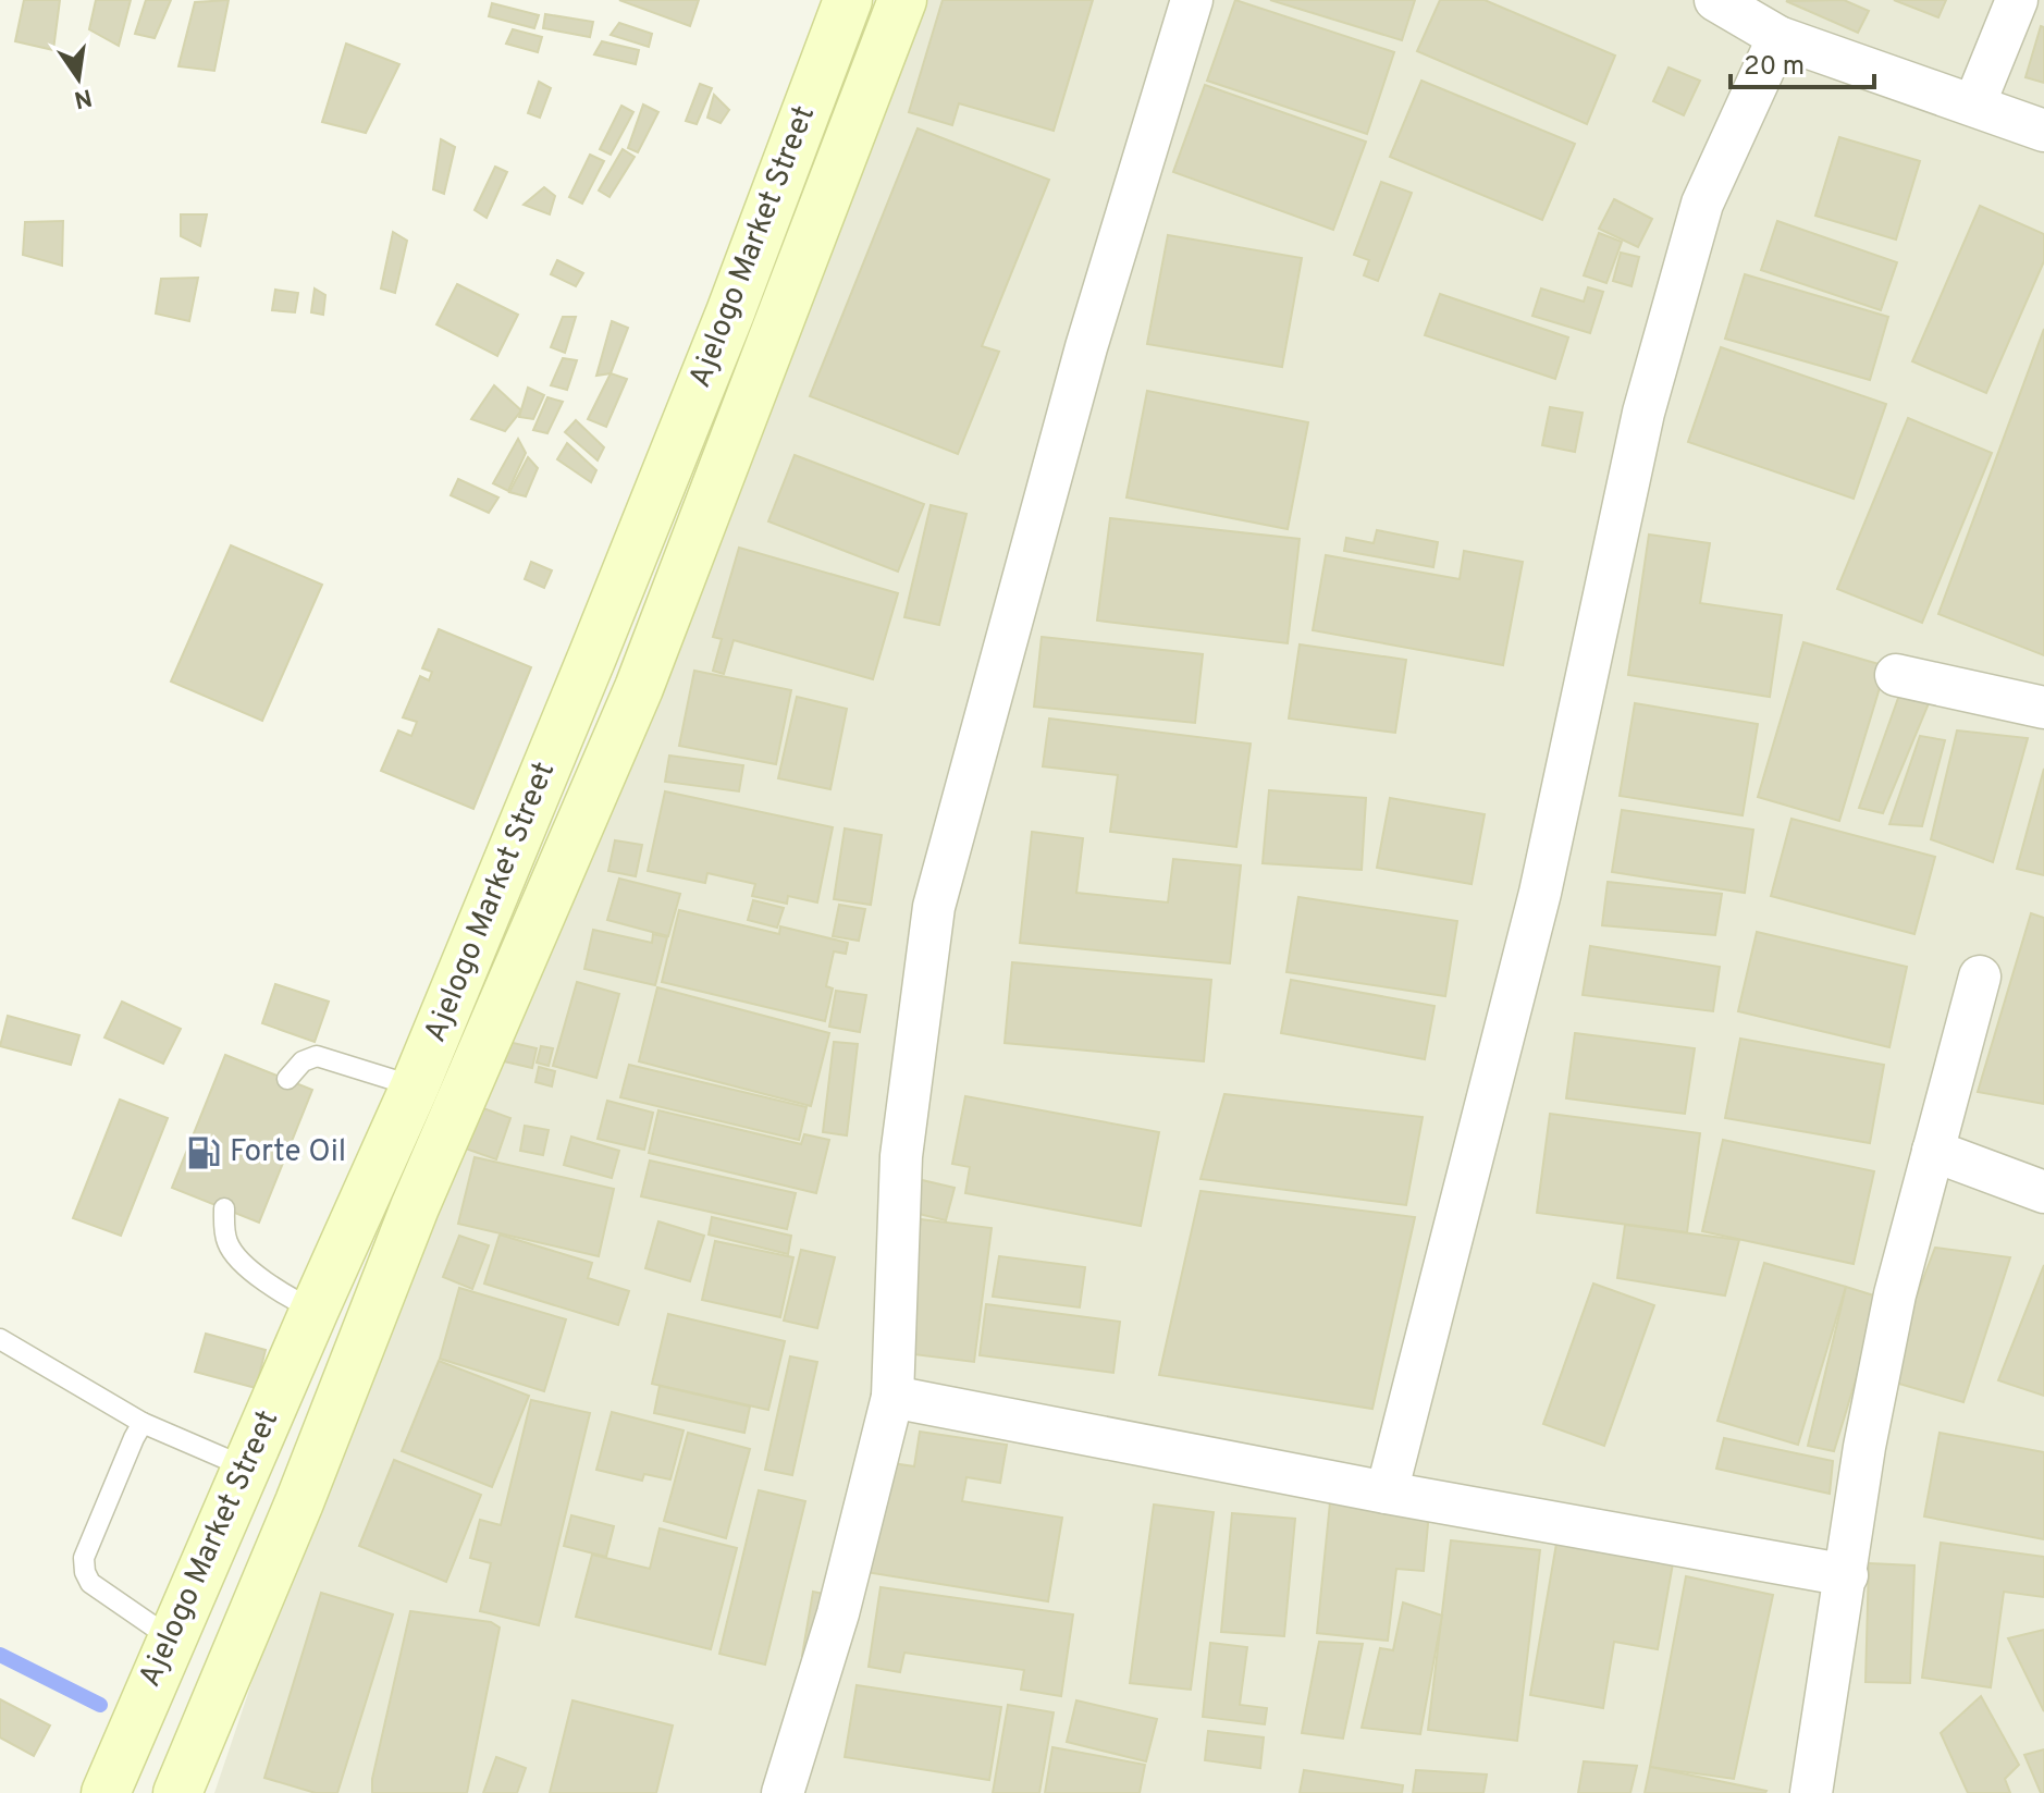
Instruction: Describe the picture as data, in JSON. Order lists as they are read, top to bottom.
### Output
{
  "streets": {
    "street": ["Ajelogo Market Street"]
  },
  "places": {
    "fuel station": ["Forte Oil"]
  },
  "scale_bar": "20 m",
  "north": "bottom"
}
